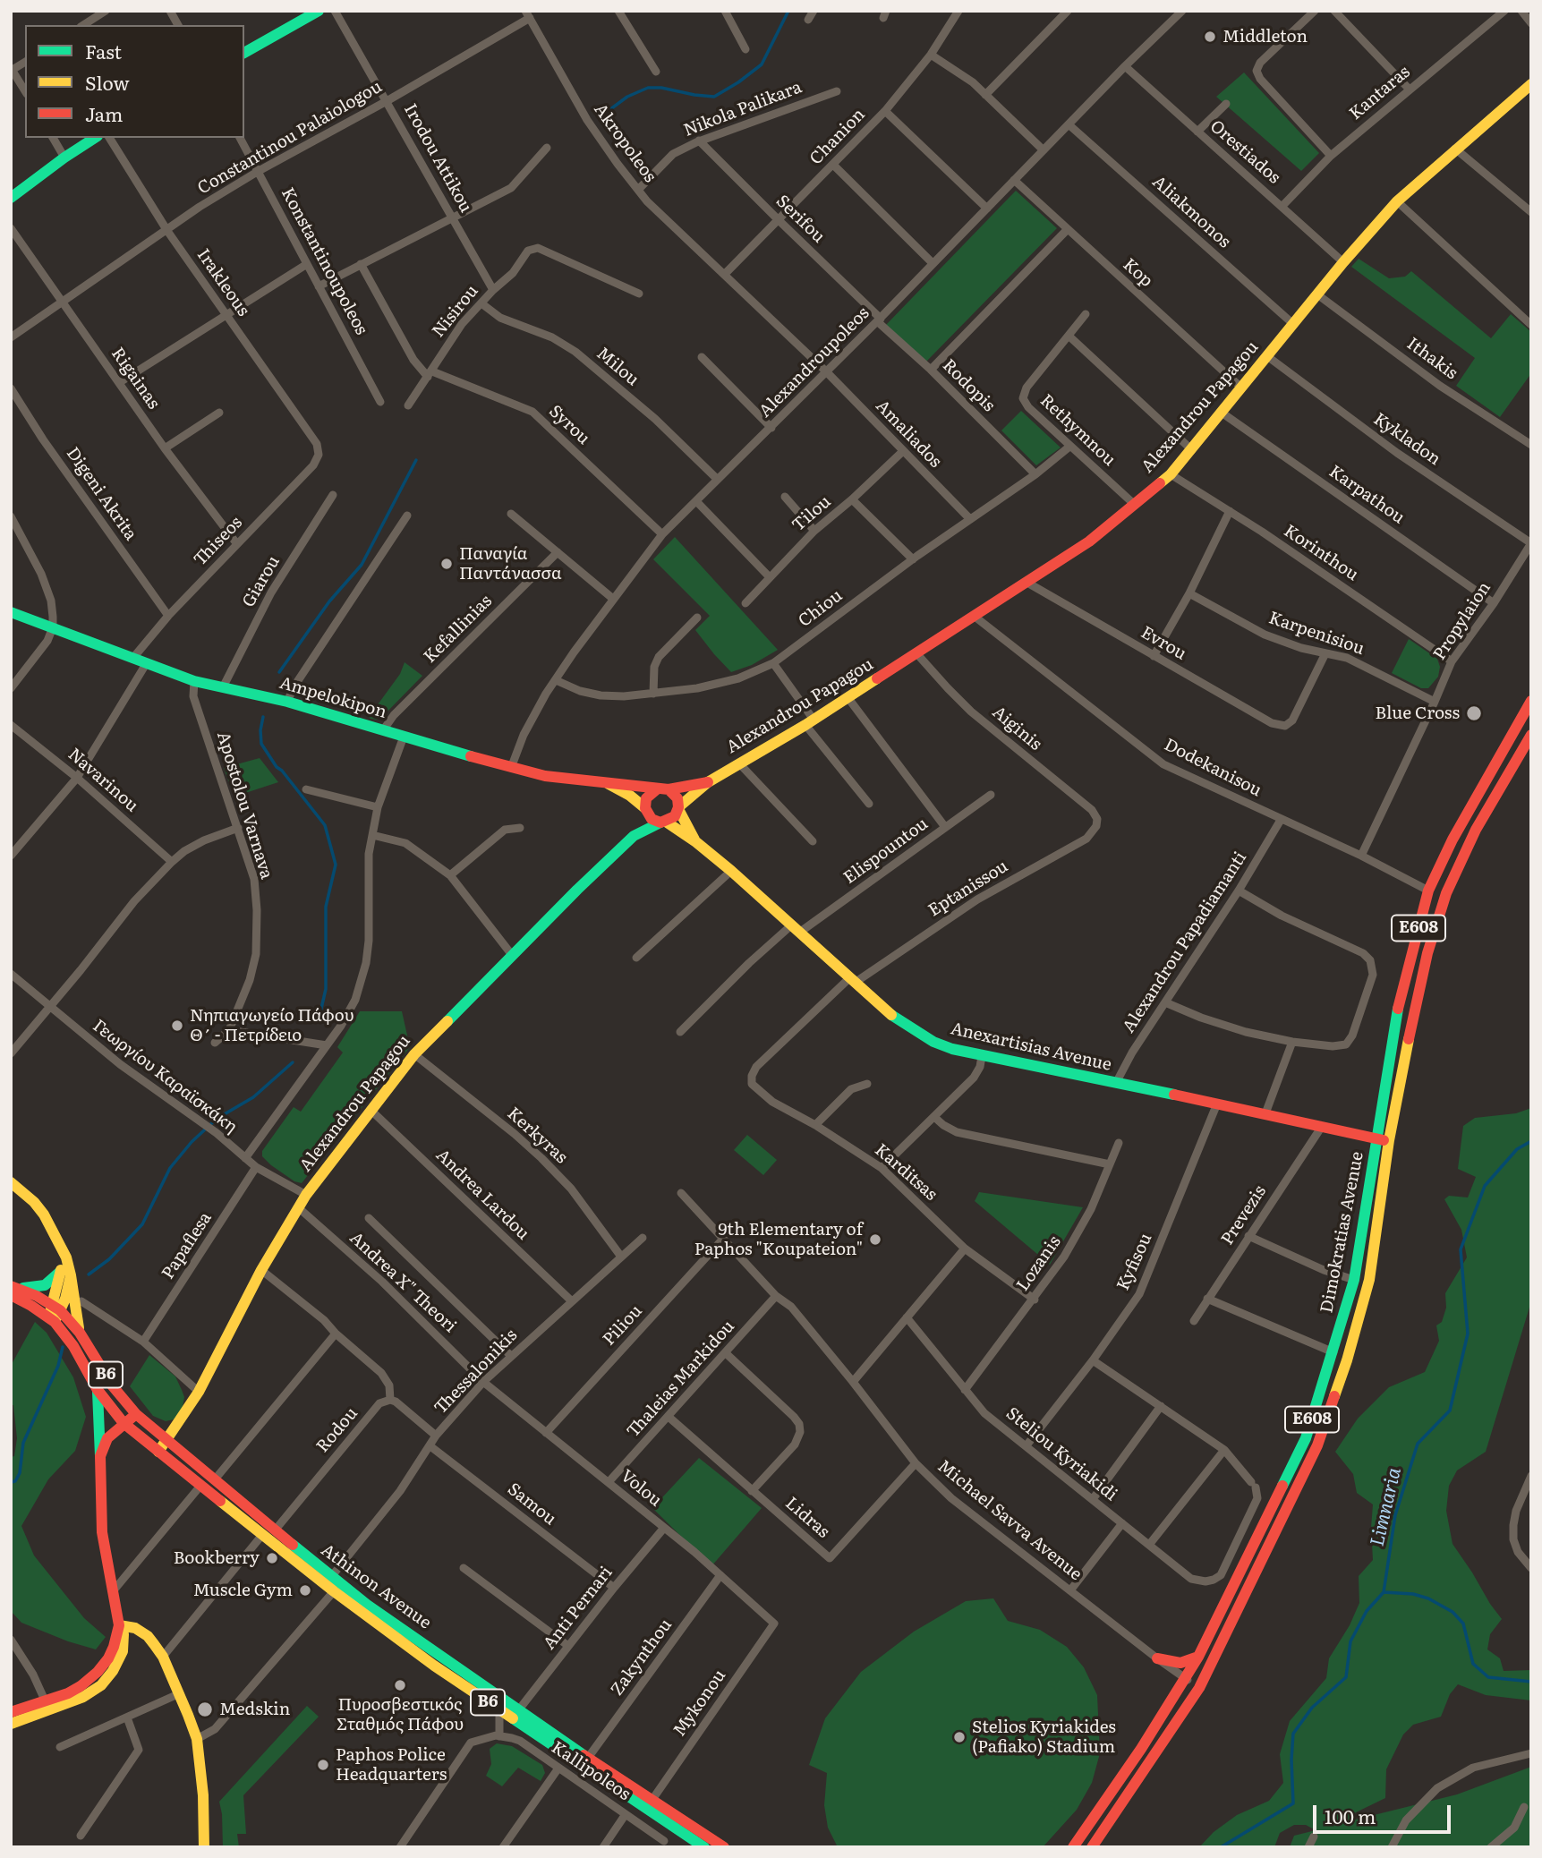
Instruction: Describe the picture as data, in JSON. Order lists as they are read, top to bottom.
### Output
{
  "streets": {
    "main road": [
      "Alexandrou Papagou",
      "Ampelokipon",
      "E608",
      "Anexartisias Avenue",
      "Dimokratias Avenue",
      "B6",
      "Athinon Avenue"
    ],
    "street": [
      "Kantaras",
      "Nikola Palikara",
      "Chanion",
      "Constantinou Palaiologou",
      "Akropoleos",
      "Orestiados",
      "Irodou Attikou",
      "Aliakmonos",
      "Serifou",
      "Konstantinoupoleos",
      "Kop",
      "Irakleous",
      "Nisirou",
      "Ithakis",
      "Alexandroupoleos",
      "Milou",
      "Rigainas",
      "Rodopis",
      "Syrou",
      "Rethymnou",
      "Amaliados",
      "Kykladon",
      "Digeni Akrita",
      "Karpathou",
      "Tilou",
      "Thiseos",
      "Korinthou",
      "Giarou",
      "Chiou",
      "Propylaion",
      "Kefallinias",
      "Karpenisiou",
      "Evrou",
      "Aiginis",
      "Dodekanisou",
      "Navarinou",
      "Apostolou Varnava",
      "Elispountou",
      "Eptanissou",
      "Alexandrou Papadiamanti",
      "Γεωργίου Καραϊσκάκη",
      "Kerkyras",
      "Karditsas",
      "Andrea Lardou",
      "Prevezis",
      "Papaflesa",
      "Kyfisou",
      "Lozanis",
      "Andrea X\" Theori",
      "Piliou",
      "Thessalonikis",
      "Thaleias Markidou",
      "Rodou",
      "Steliou Kyriakidi",
      "Volou",
      "Samou",
      "Lidras",
      "Michael Savva Avenue",
      "Anti Pernari",
      "Zakynthou",
      "Mykonou",
      "Kallipoleos"
    ]
  },
  "crossings": [
    ["Kantaras", "Orestiados"],
    ["Nikola Palikara", "Akropoleos"],
    ["Nikola Palikara", "Serifou"],
    ["Chanion", "Akropoleos"],
    ["Chanion", "Serifou"],
    ["Constantinou Palaiologou", "Akropoleos"],
    ["Constantinou Palaiologou", "Irodou Attikou"],
    ["Constantinou Palaiologou", "Konstantinoupoleos"],
    ["Constantinou Palaiologou", "Irakleous"],
    ["Constantinou Palaiologou", "Rigainas"],
    ["Akropoleos", "Alexandroupoleos"],
    ["Akropoleos", "Amaliados"],
    ["Orestiados", "Alexandroupoleos"],
    ["Orestiados", "Alexandrou Papagou"],
    ["Irodou Attikou", "Nisirou"],
    ["Aliakmonos", "Alexandroupoleos"],
    ["Aliakmonos", "Alexandrou Papagou"],
    ["Serifou", "Alexandroupoleos"],
    ["Serifou", "Rodopis"],
    ["Kop", "Alexandroupoleos"],
    ["Kop", "Alexandrou Papagou"],
    ["Irakleous", "Thiseos"],
    ["Nisirou", "Milou"],
    ["Nisirou", "Syrou"],
    ["Ithakis", "Alexandrou Papagou"],
    ["Alexandroupoleos", "Milou"],
    ["Alexandroupoleos", "Rodopis"],
    ["Alexandroupoleos", "Syrou"],
    ["Alexandroupoleos", "Amaliados"],
    ["Alexandroupoleos", "Chiou"],
    ["Alexandroupoleos", "Ampelokipon"],
    ["Rigainas", "Thiseos"],
    ["Rodopis", "Chiou"],
    ["Alexandrou Papagou", "Rethymnou"],
    ["Alexandrou Papagou", "Kykladon"],
    ["Alexandrou Papagou", "Karpathou"],
    ["Alexandrou Papagou", "Korinthou"],
    ["Alexandrou Papagou", "Evrou"],
    ["Alexandrou Papagou", "Ampelokipon"],
    ["Alexandrou Papagou", "Aiginis"],
    ["Alexandrou Papagou", "Dodekanisou"],
    ["Alexandrou Papagou", "Anexartisias Avenue"],
    ["Alexandrou Papagou", "Γεωργίου Καραϊσκάκη"],
    ["Alexandrou Papagou", "Kerkyras"],
    ["Alexandrou Papagou", "Andrea Lardou"],
    ["Alexandrou Papagou", "Andrea X\" Theori"],
    ["Alexandrou Papagou", "Athinon Avenue"],
    ["Rethymnou", "Chiou"],
    ["Amaliados", "Tilou"],
    ["Amaliados", "Chiou"],
    ["Kykladon", "Propylaion"],
    ["Digeni Akrita", "Thiseos"],
    ["Karpathou", "Propylaion"],
    ["Thiseos", "Ampelokipon"],
    ["Korinthou", "Propylaion"],
    ["Giarou", "Ampelokipon"],
    ["Propylaion", "Karpenisiou"],
    ["Propylaion", "Dodekanisou"],
    ["Kefallinias", "Ampelokipon"],
    ["Karpenisiou", "Evrou"],
    ["Ampelokipon", "Apostolou Varnava"],
    ["Ampelokipon", "Anexartisias Avenue"],
    ["Aiginis", "Eptanissou"],
    ["Dodekanisou", "Alexandrou Papadiamanti"],
    ["Dodekanisou", "Dimokratias Avenue"],
    ["Elispountou", "Anexartisias Avenue"],
    ["Eptanissou", "Anexartisias Avenue"],
    ["Eptanissou", "Karditsas"],
    ["Alexandrou Papadiamanti", "Anexartisias Avenue"],
    ["Anexartisias Avenue", "Prevezis"],
    ["Anexartisias Avenue", "Dimokratias Avenue"],
    ["Anexartisias Avenue", "Kyfisou"],
    ["Γεωργίου Καραϊσκάκη", "Papaflesa"],
    ["Kerkyras", "Thessalonikis"],
    ["Karditsas", "Lozanis"],
    ["Andrea Lardou", "Thessalonikis"],
    ["Dimokratias Avenue", "Michael Savva Avenue"],
    ["Kyfisou", "Steliou Kyriakidi"],
    ["Lozanis", "Steliou Kyriakidi"],
    ["Andrea X\" Theori", "Thessalonikis"],
    ["Andrea X\" Theori", "Volou"],
    ["Piliou", "Volou"],
    ["Piliou", "Michael Savva Avenue"],
    ["Thessalonikis", "Volou"],
    ["Thessalonikis", "Samou"],
    ["Thessalonikis", "Athinon Avenue"],
    ["B6", "Athinon Avenue"],
    ["Thaleias Markidou", "Volou"],
    ["Thaleias Markidou", "Lidras"],
    ["Thaleias Markidou", "Michael Savva Avenue"],
    ["Rodou", "Athinon Avenue"],
    ["Volou", "Anti Pernari"],
    ["Volou", "Zakynthou"],
    ["Volou", "Mykonou"],
    ["Samou", "Anti Pernari"],
    ["Lidras", "Michael Savva Avenue"],
    ["Athinon Avenue", "Anti Pernari"],
    ["Athinon Avenue", "Zakynthou"],
    ["Athinon Avenue", "Mykonou"]
  ],
  "water": ["Limnaria"],
  "places": [
    "Middleton",
    "Παναγία Παντάνασσα",
    "Blue Cross",
    "Νηπιαγωγείο Πάφου Θ΄ - Πετρίδειο",
    "9th Elementary of Paphos \"Koupateion\"",
    "Bookberry",
    "Muscle Gym",
    "Πυροσβεστικός Σταθμός Πάφου",
    "Medskin",
    "Stelios Kyriakides (Pafiako) Stadium",
    "Paphos Police Headquarters"
  ],
  "legend": ["Fast", "Slow", "Jam"],
  "scale_bar": "100 m"
}
